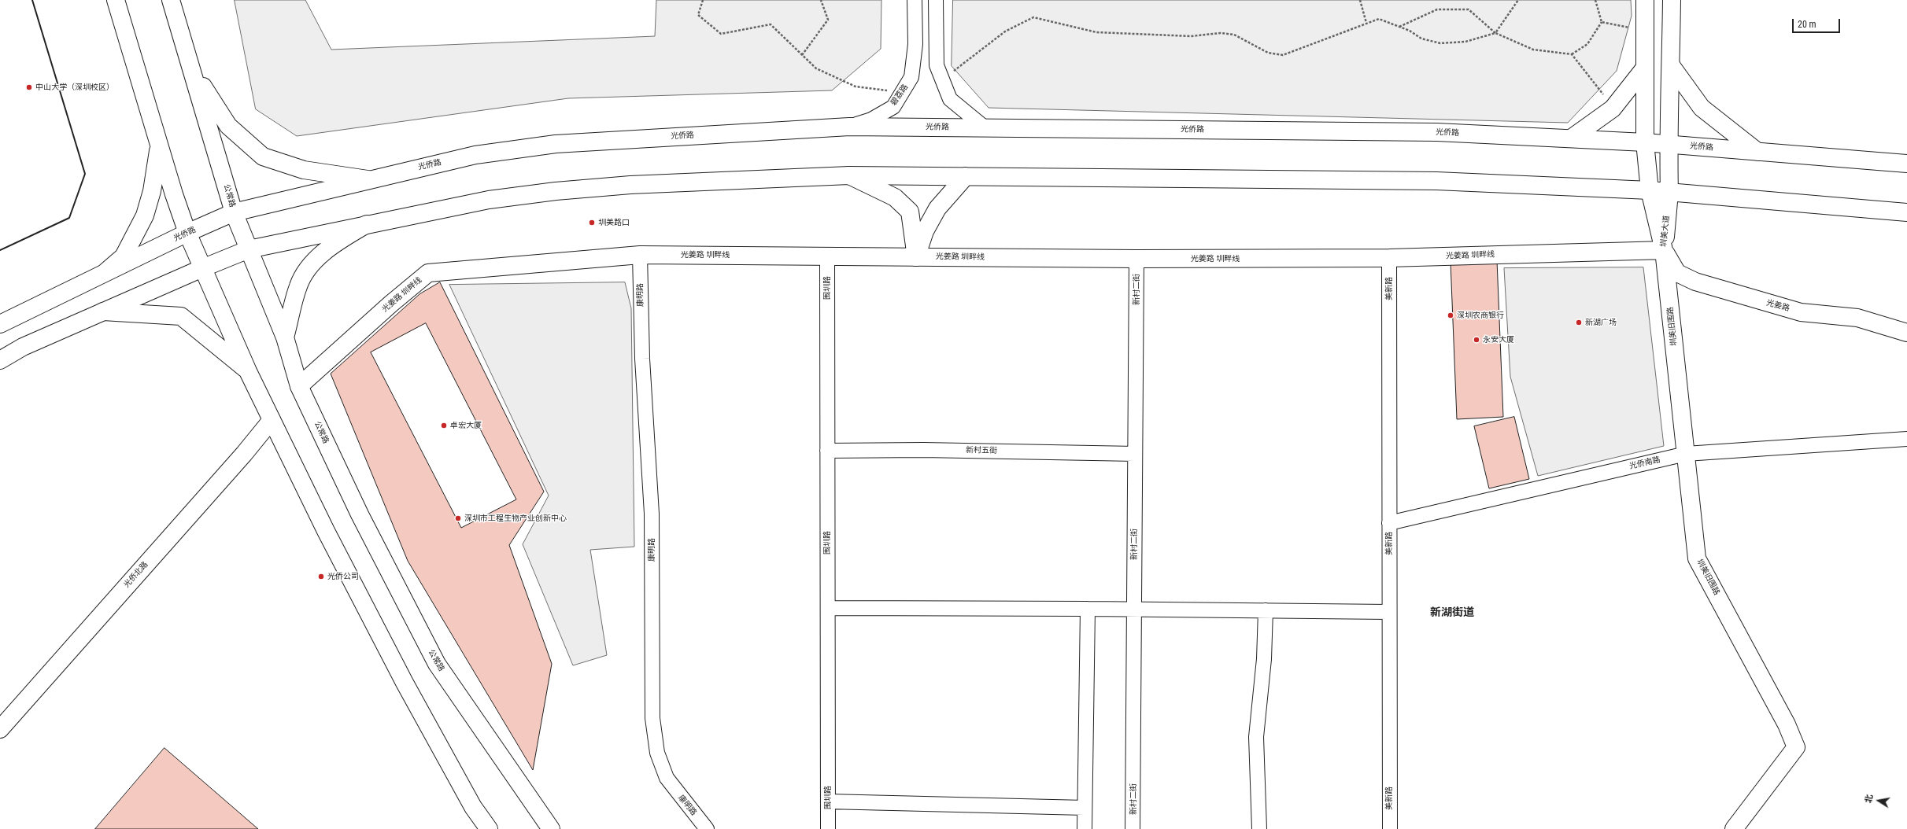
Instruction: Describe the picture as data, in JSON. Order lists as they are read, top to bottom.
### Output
{
  "streets": {
    "main road": [
      "光侨路",
      "公常路",
      "圳美大道",
      "光姜路 圳畔线",
      "光姜路",
      "圳美旧围路",
      "光侨北路"
    ],
    "street": [
      "碧荔路",
      "围圳路",
      "美新路",
      "新村二街",
      "康明路",
      "新村五街",
      "光侨南路"
    ]
  },
  "crossings": [
    ["碧荔路", "光侨路"],
    ["光侨路", "公常路"],
    ["光侨路", "圳美大道"],
    ["公常路", "光姜路 圳畔线"],
    ["圳美大道", "光姜路 圳畔线"],
    ["圳美大道", "光姜路"],
    ["圳美大道", "圳美旧围路"],
    ["光姜路 圳畔线", "围圳路"],
    ["光姜路 圳畔线", "美新路"],
    ["光姜路 圳畔线", "新村二街"],
    ["光姜路 圳畔线", "康明路"],
    ["光姜路 圳畔线", "光姜路"],
    ["光姜路 圳畔线", "圳美旧围路"],
    ["围圳路", "新村五街"],
    ["美新路", "光侨南路"],
    ["新村二街", "新村五街"],
    ["光姜路", "圳美旧围路"],
    ["圳美旧围路", "光侨南路"]
  ],
  "districts": ["新湖街道"],
  "places": [
    "中山大学（深圳校区）",
    "圳美路口",
    "深圳农商银行",
    "新湖广场",
    "永安大厦",
    "卓宏大厦",
    "深圳市工程生物产业创新中心",
    "光侨公司"
  ],
  "scale_bar": "20 m",
  "north": "left"
}
